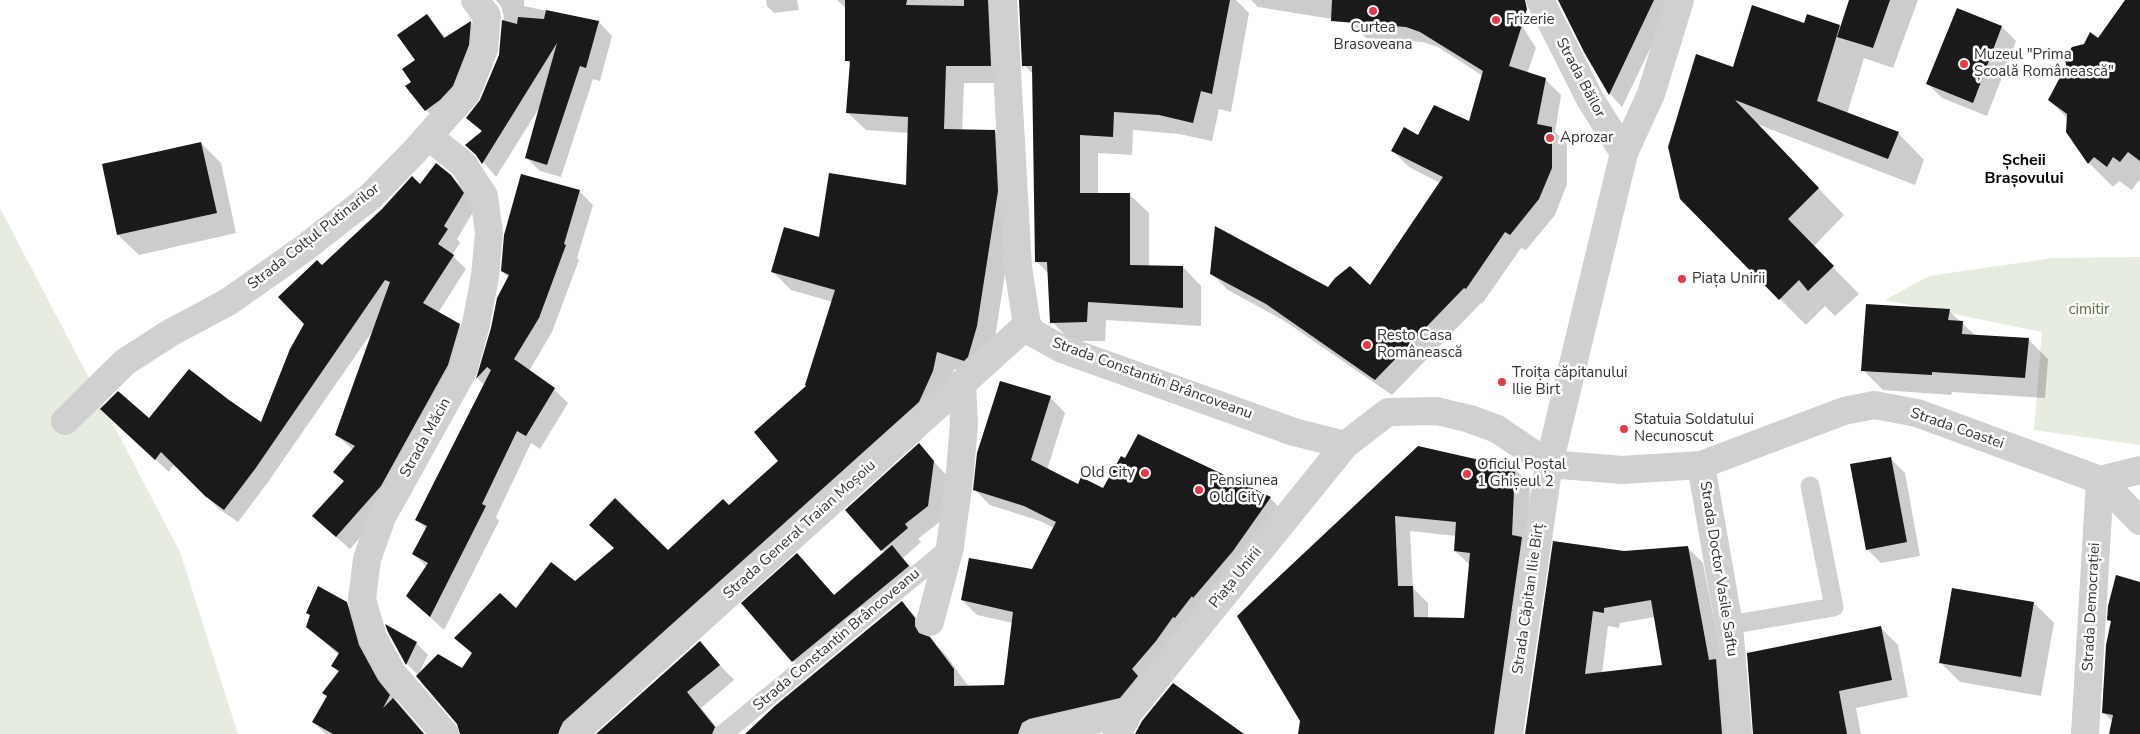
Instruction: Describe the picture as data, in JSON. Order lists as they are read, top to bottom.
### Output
{
  "streets": {
    "street": [
      "Strada Băilor",
      "Strada Colțul Putinarilor",
      "Strada Constantin Brâncoveanu",
      "Strada Coastei",
      "Strada Măcin",
      "Strada General Traian Moșoiu",
      "Strada Doctor Vasile Saftu",
      "Piața Unirii",
      "Strada Căpitan Ilie Birț",
      "Strada Democrației"
    ]
  },
  "crossings": [
    ["Strada Colțul Putinarilor", "Strada Măcin"],
    ["Strada Constantin Brâncoveanu", "Strada General Traian Moșoiu"],
    ["Strada Constantin Brâncoveanu", "Piața Unirii"],
    ["Strada Coastei", "Strada Doctor Vasile Saftu"],
    ["Strada Coastei", "Strada Democrației"]
  ],
  "districts": ["Șcheii Brașovului"],
  "parks": ["cimitir"],
  "places": [
    "Curtea Brasoveana",
    "Frizerie",
    "Muzeul \"Prima Școală Românească\"",
    "Aprozar",
    "Piața Unirii",
    "Resto Casa Românească",
    "Troița căpitanului Ilie Birt",
    "Statuia Soldatului Necunoscut",
    "Old City",
    "Oficiul Poștal 1 Ghișeul 2",
    "Pensiunea Old City"
  ]
}
